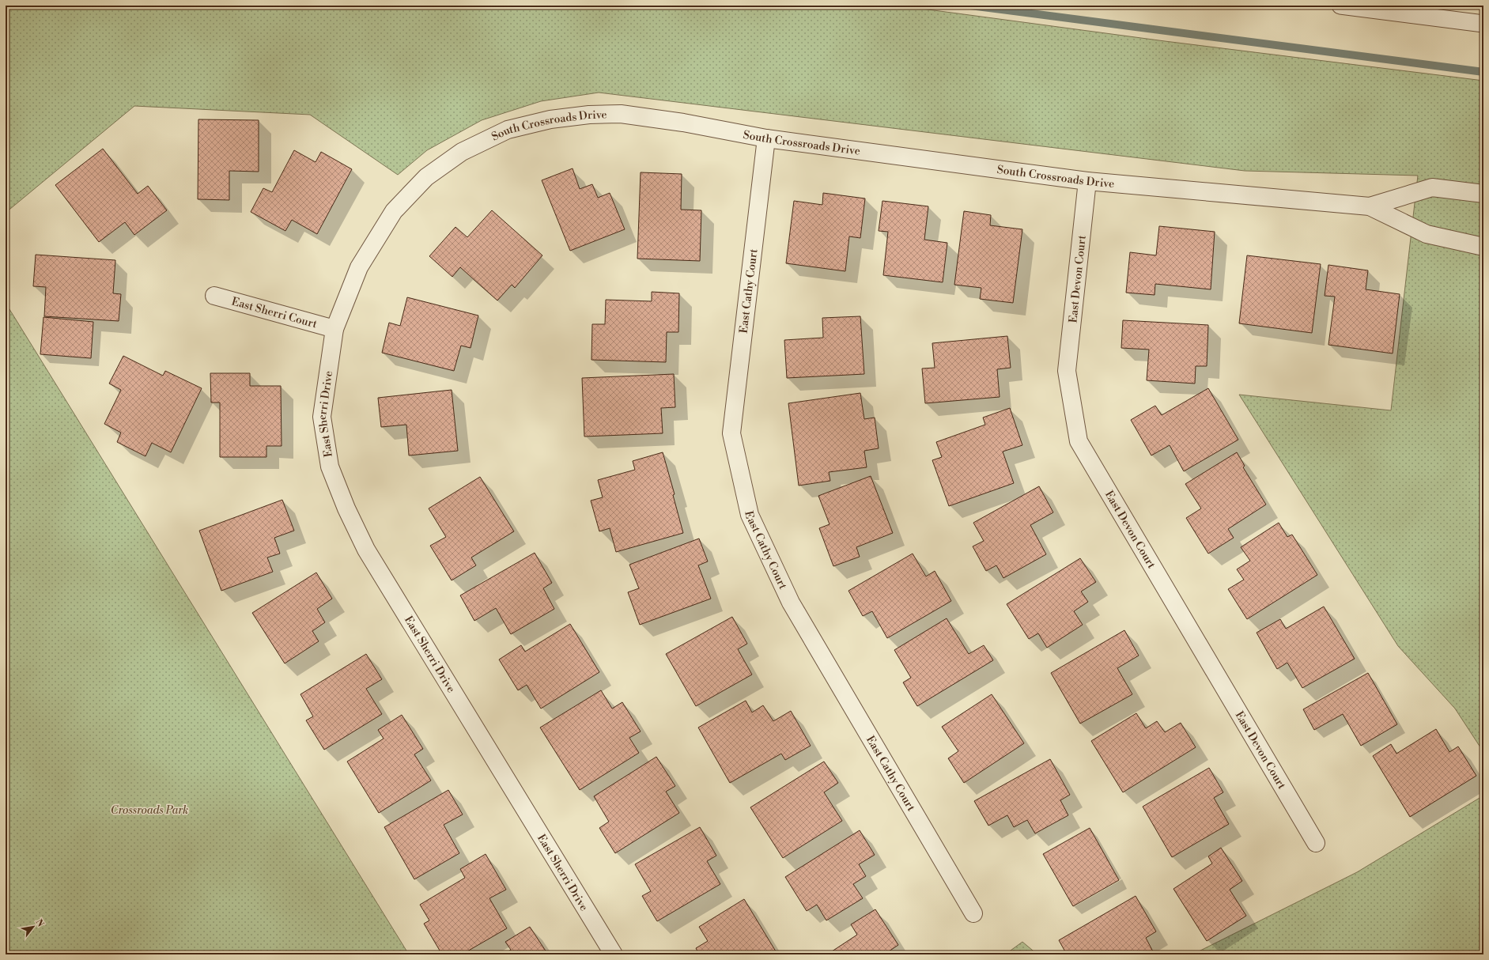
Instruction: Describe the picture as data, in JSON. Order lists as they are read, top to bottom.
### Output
{
  "streets": {
    "street": [
      "South Crossroads Drive",
      "East Devon Court",
      "East Cathy Court",
      "East Sherri Court",
      "East Sherri Drive"
    ]
  },
  "crossings": [
    ["South Crossroads Drive", "East Devon Court"],
    ["South Crossroads Drive", "East Cathy Court"],
    ["South Crossroads Drive", "East Sherri Court"],
    ["South Crossroads Drive", "East Sherri Drive"],
    ["East Sherri Court", "East Sherri Drive"]
  ],
  "parks": ["Crossroads Park"],
  "north": "top right"
}
